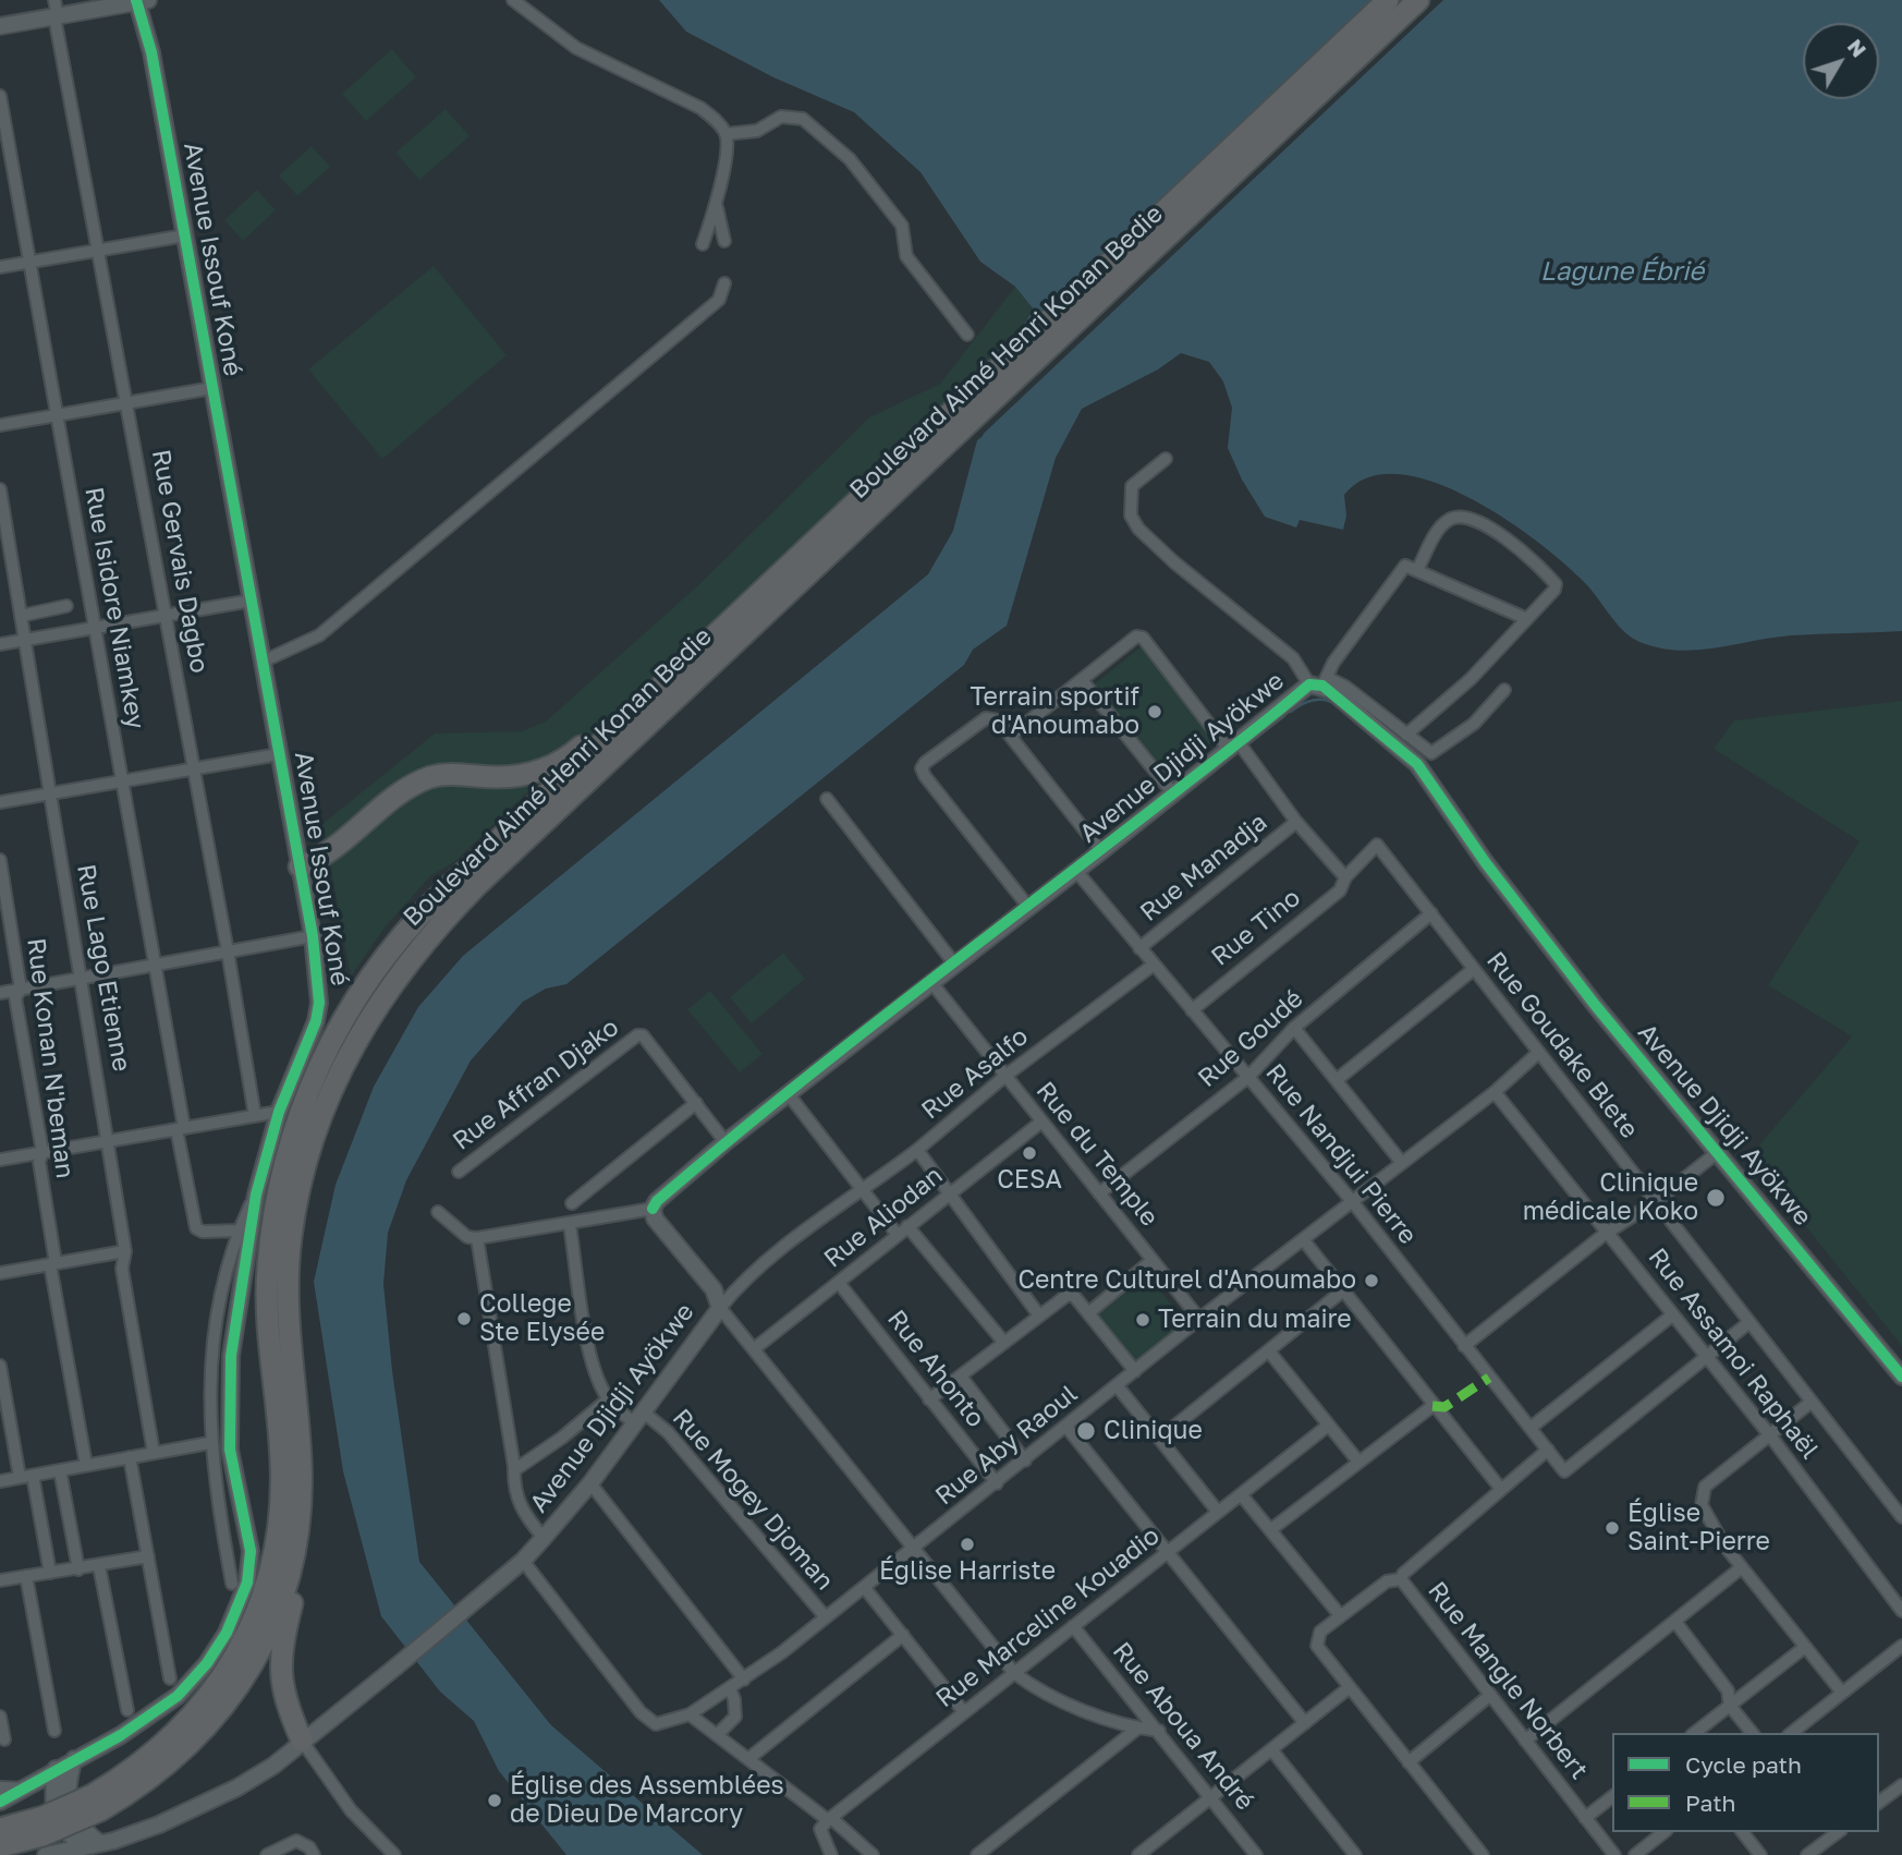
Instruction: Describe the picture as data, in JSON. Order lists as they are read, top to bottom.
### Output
{
  "streets": {
    "highway": ["Boulevard Aimé Henri Konan Bedie"],
    "street": [
      "Avenue Issouf Koné",
      "Rue Gervais Dagbo",
      "Rue Isidore Niamkey",
      "Avenue Djidji Ayökwe",
      "Rue Manadja",
      "Rue Tino",
      "Rue Lago Etienne",
      "Rue Goudé",
      "Rue Goudake Blete",
      "Rue Konan N'beman",
      "Rue Asalfo",
      "Rue Affran Djako",
      "Rue du Temple",
      "Rue Nandjui Pierre",
      "Rue Aliodan",
      "Rue Assamoi Raphaël",
      "Rue Ahonto",
      "Rue Aby Raoul",
      "Rue Mogey Djoman",
      "Rue Marceline Kouadio",
      "Rue Mangle Norbert",
      "Rue Aboua André"
    ]
  },
  "crossings": [
    ["Avenue Djidji Ayökwe", "Rue Affran Djako"],
    ["Avenue Djidji Ayökwe", "Rue du Temple"],
    ["Avenue Djidji Ayökwe", "Rue Nandjui Pierre"],
    ["Avenue Djidji Ayökwe", "Rue Aby Raoul"],
    ["Avenue Djidji Ayökwe", "Rue Mogey Djoman"],
    ["Rue Manadja", "Rue Nandjui Pierre"],
    ["Rue Tino", "Rue Goudake Blete"],
    ["Rue Tino", "Rue Nandjui Pierre"],
    ["Rue Goudé", "Rue Goudake Blete"],
    ["Rue Goudé", "Rue du Temple"],
    ["Rue Goudé", "Rue Nandjui Pierre"],
    ["Rue Goudake Blete", "Rue Aby Raoul"],
    ["Rue Asalfo", "Rue du Temple"],
    ["Rue Asalfo", "Rue Nandjui Pierre"],
    ["Rue Asalfo", "Rue Aliodan"],
    ["Rue du Temple", "Rue Aliodan"],
    ["Rue du Temple", "Rue Aby Raoul"],
    ["Rue Nandjui Pierre", "Rue Assamoi Raphaël"],
    ["Rue Nandjui Pierre", "Rue Aby Raoul"],
    ["Rue Aliodan", "Rue Ahonto"],
    ["Rue Assamoi Raphaël", "Rue Aby Raoul"],
    ["Rue Ahonto", "Rue Aby Raoul"],
    ["Rue Aby Raoul", "Rue Mogey Djoman"],
    ["Rue Marceline Kouadio", "Rue Aboua André"]
  ],
  "water": ["Lagune Ébrié"],
  "places": [
    "Terrain sportif d'Anoumabo",
    "CESA",
    "Clinique médicale Koko",
    "Centre Culturel d'Anoumabo",
    "College Ste Elysée",
    "Terrain du maire",
    "Clinique",
    "Église Saint-Pierre",
    "Église Harriste",
    "Église des Assemblées de Dieu De Marcory"
  ],
  "legend": ["Cycle path", "Path"],
  "north": "top right"
}
